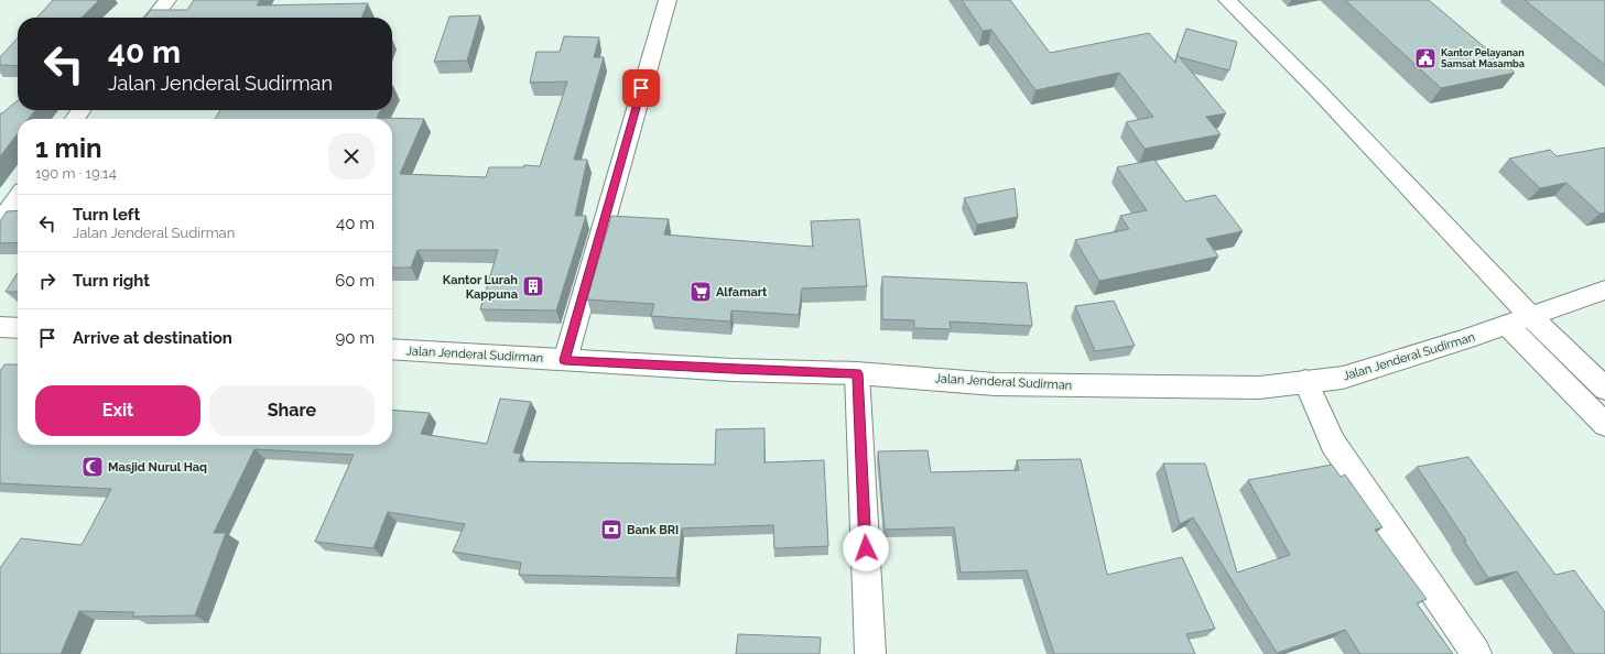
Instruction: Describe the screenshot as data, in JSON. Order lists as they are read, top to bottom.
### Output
{
  "streets": {
    "main road": ["Jalan Jenderal Sudirman"]
  },
  "places": {
    "public building": ["Kantor Pelayanan Samsat Masamba"],
    "building": ["Kantor Lurah Kappuna"],
    "supermarket": ["Alfamart"],
    "mosque": ["Masjid Nurul Haq"],
    "bank": ["Bank BRI"]
  },
  "page": {
    "turn": ["40 m", "Jalan Jenderal Sudirman"],
    "heading": ["1 min", "190 m · 19:14"],
    "list": [
      {
        "name": "Turn left",
        "note": "Jalan Jenderal Sudirman",
        "value": "40 m"
      },
      {
        "name": "Turn right",
        "value": "60 m"
      },
      {
        "name": "Arrive at destination",
        "value": "90 m"
      }
    ],
    "buttons": ["Exit", "Share"]
  }
}
